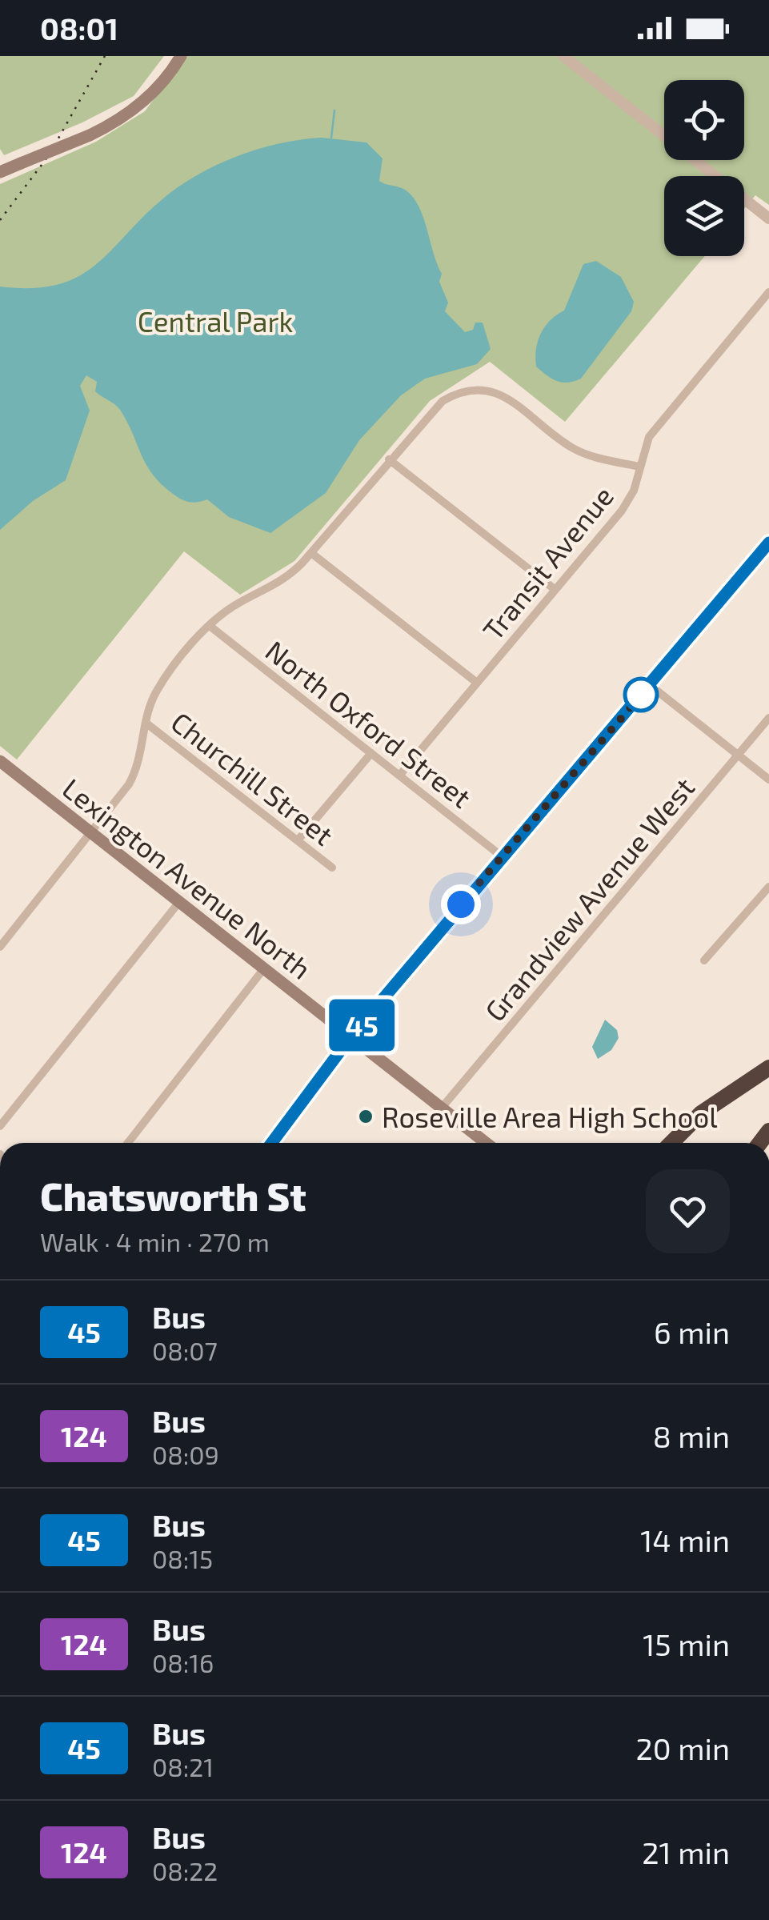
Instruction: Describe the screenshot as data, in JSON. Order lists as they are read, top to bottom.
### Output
{
  "streets": {
    "main road": ["Lexington Avenue North"],
    "street": [
      "Transit Avenue",
      "North Oxford Street",
      "Churchill Street",
      "Grandview Avenue West"
    ]
  },
  "crossings": [
    ["Transit Avenue", "North Oxford Street"],
    ["Lexington Avenue North", "Grandview Avenue West"]
  ],
  "parks": ["Central Park"],
  "places": ["Roseville Area High School"],
  "lines": ["bus line 45"],
  "page": {
    "status": "08:01",
    "on_map": "45",
    "heading": ["Chatsworth St", "Walk · 4 min · 270 m"],
    "list": [
      {
        "mark": "45",
        "name": "Bus",
        "note": "08:07",
        "value": "6 min"
      },
      {
        "mark": "124",
        "name": "Bus",
        "note": "08:09",
        "value": "8 min"
      },
      {
        "mark": "45",
        "name": "Bus",
        "note": "08:15",
        "value": "14 min"
      },
      {
        "mark": "124",
        "name": "Bus",
        "note": "08:16",
        "value": "15 min"
      },
      {
        "mark": "45",
        "name": "Bus",
        "note": "08:21",
        "value": "20 min"
      },
      {
        "mark": "124",
        "name": "Bus",
        "note": "08:22",
        "value": "21 min"
      }
    ]
  }
}
